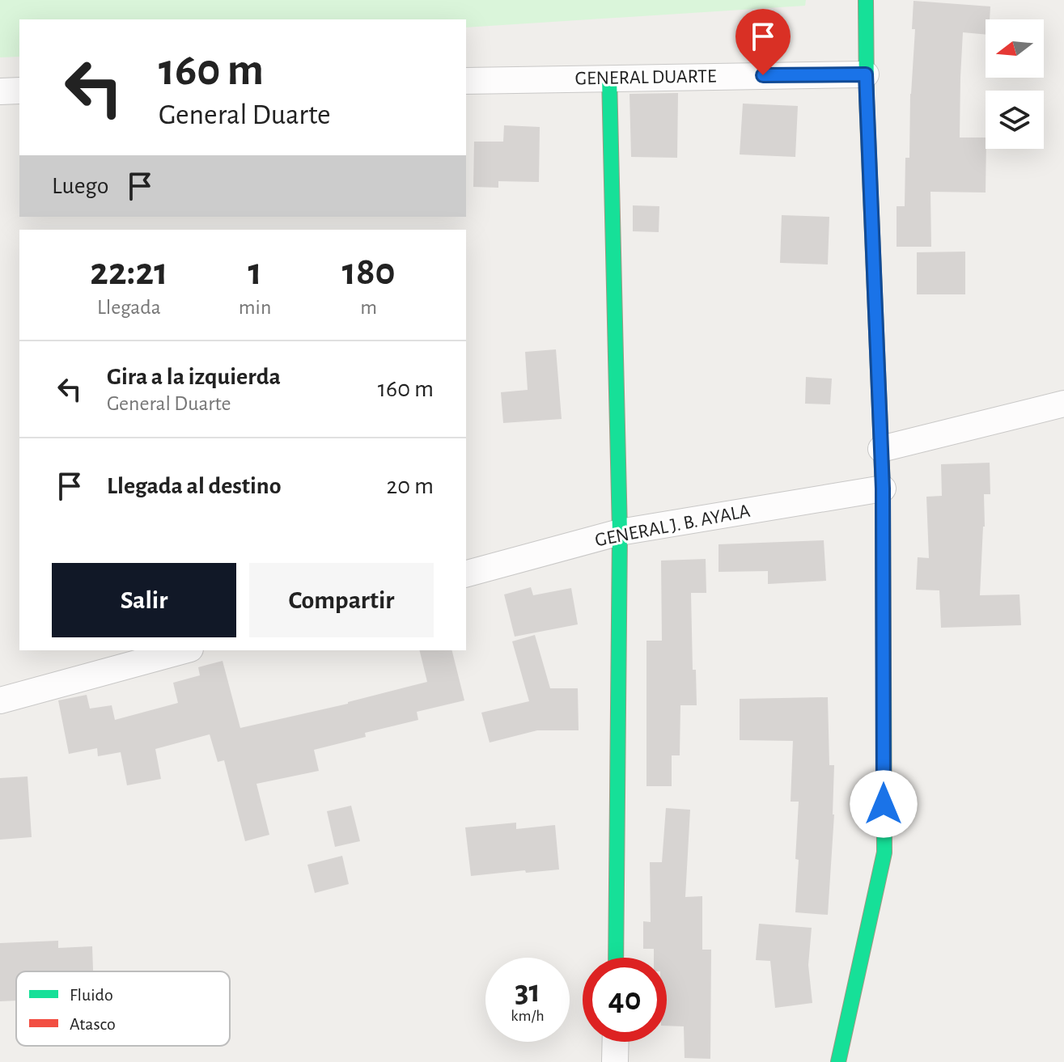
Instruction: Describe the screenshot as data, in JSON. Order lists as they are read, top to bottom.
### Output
{
  "streets": {
    "street": ["GENERAL DUARTE", "GENERAL J. B. AYALA"]
  },
  "legend": ["Fluido", "Atasco"],
  "north": "left",
  "page": {
    "turn": ["160 m", "General Duarte"],
    "then": "Luego",
    "eta": [
      "22:21",
      "Llegada",
      "1",
      "min",
      "180",
      "m"
    ],
    "list": [
      {
        "name": "Gira a la izquierda",
        "note": "General Duarte",
        "value": "160 m"
      },
      {
        "name": "Llegada al destino",
        "value": "20 m"
      }
    ],
    "buttons": ["Salir", "Compartir"],
    "speed": "31 km/h",
    "limit": "40"
  }
}
